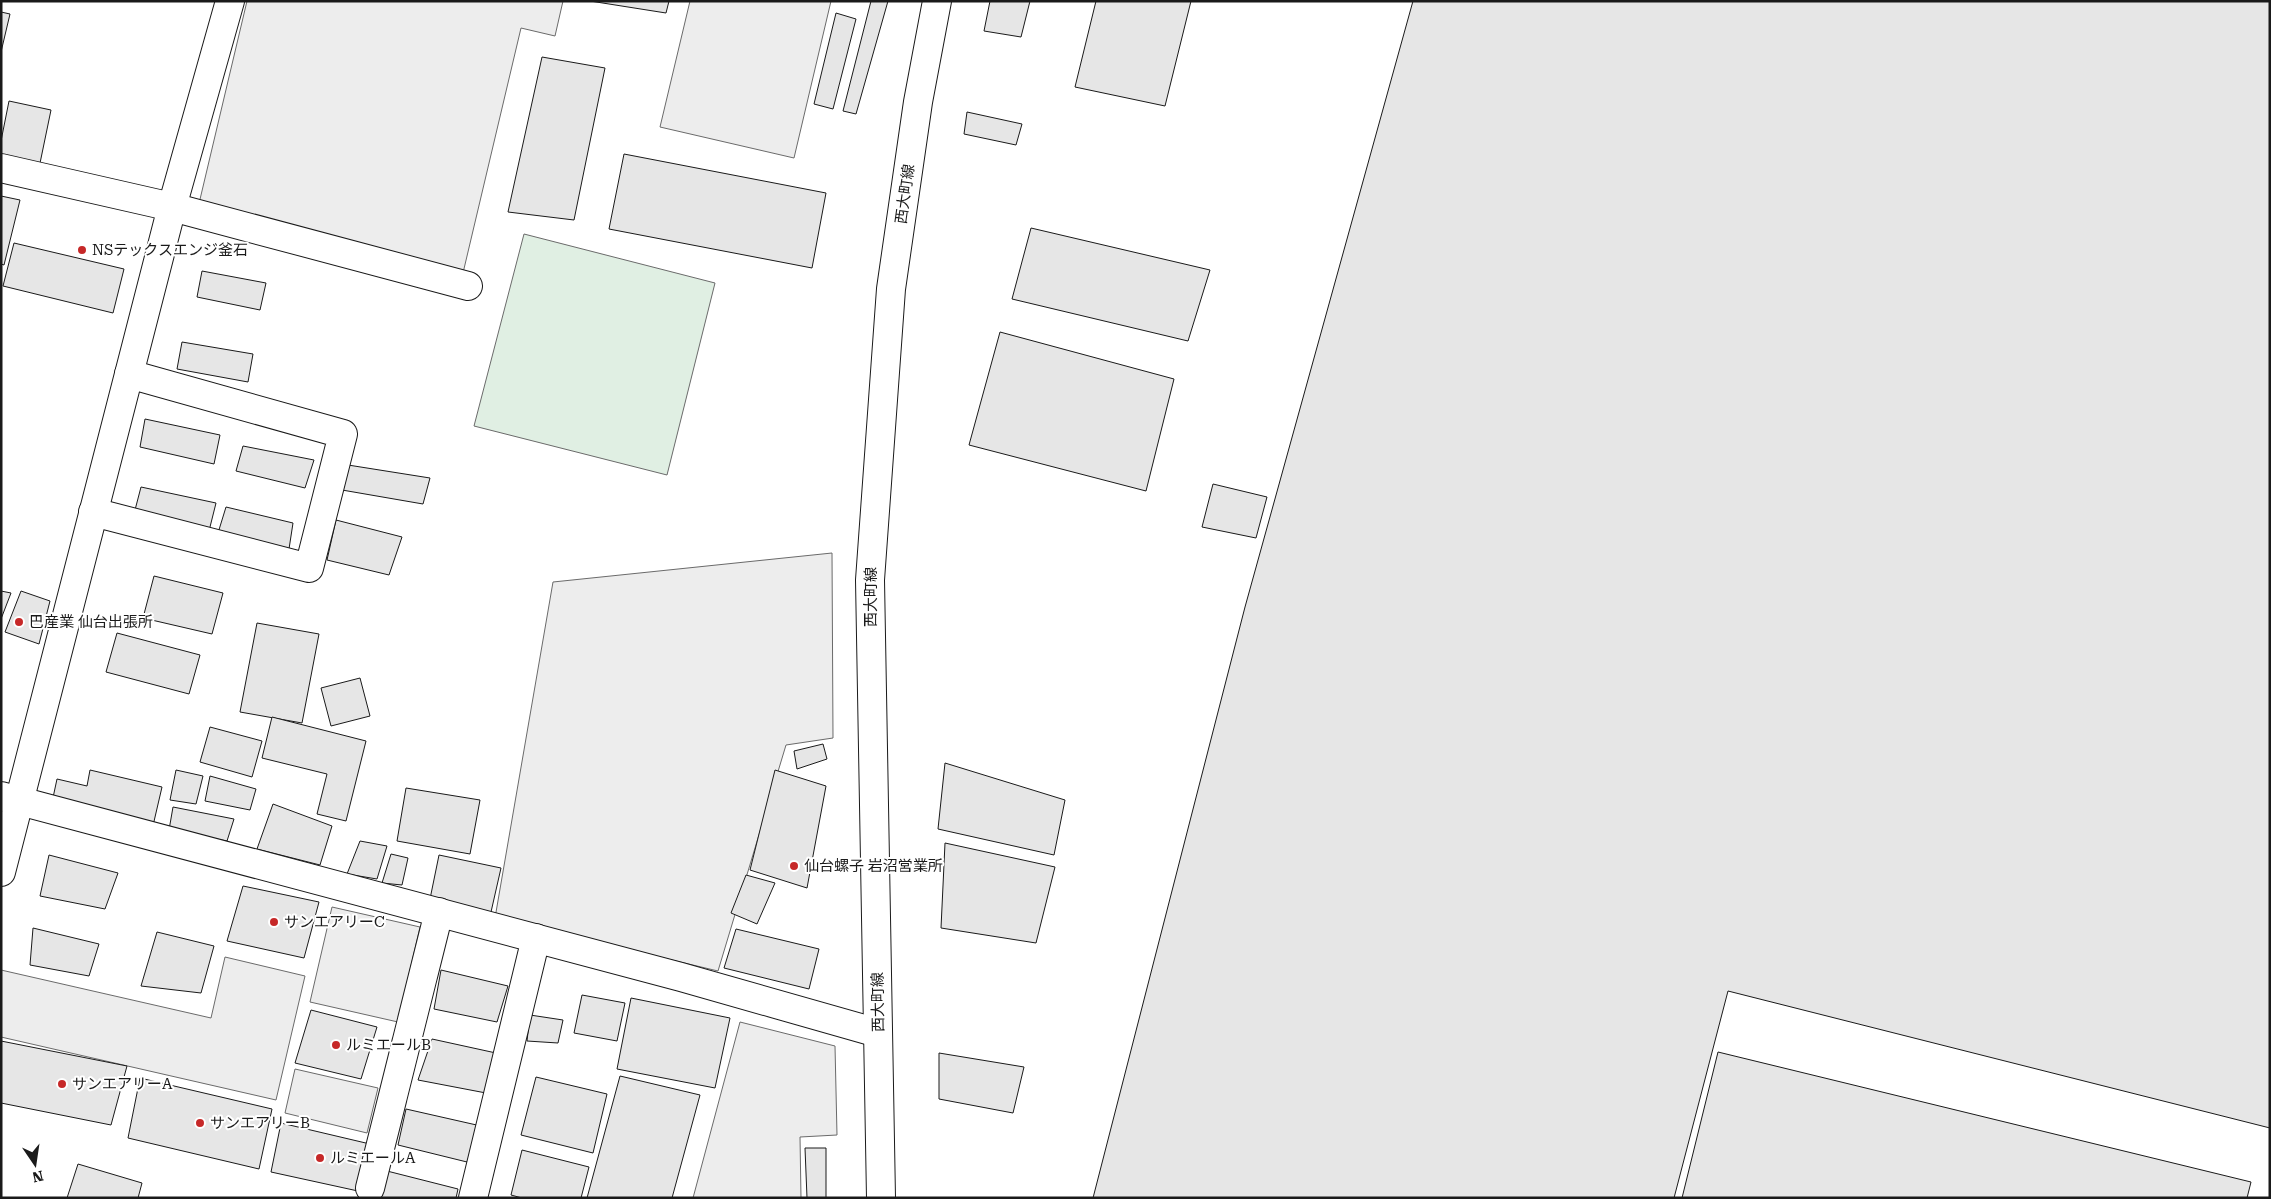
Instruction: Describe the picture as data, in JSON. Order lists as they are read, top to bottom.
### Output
{
  "streets": {
    "street": ["西大町線"]
  },
  "places": [
    "NSテックスエンジ釜石",
    "巴産業 仙台出張所",
    "仙台螺子 岩沼営業所",
    "サンエアリーC",
    "ルミエールB",
    "サンエアリーA",
    "サンエアリーB",
    "ルミエールA"
  ],
  "north": "bottom"
}
